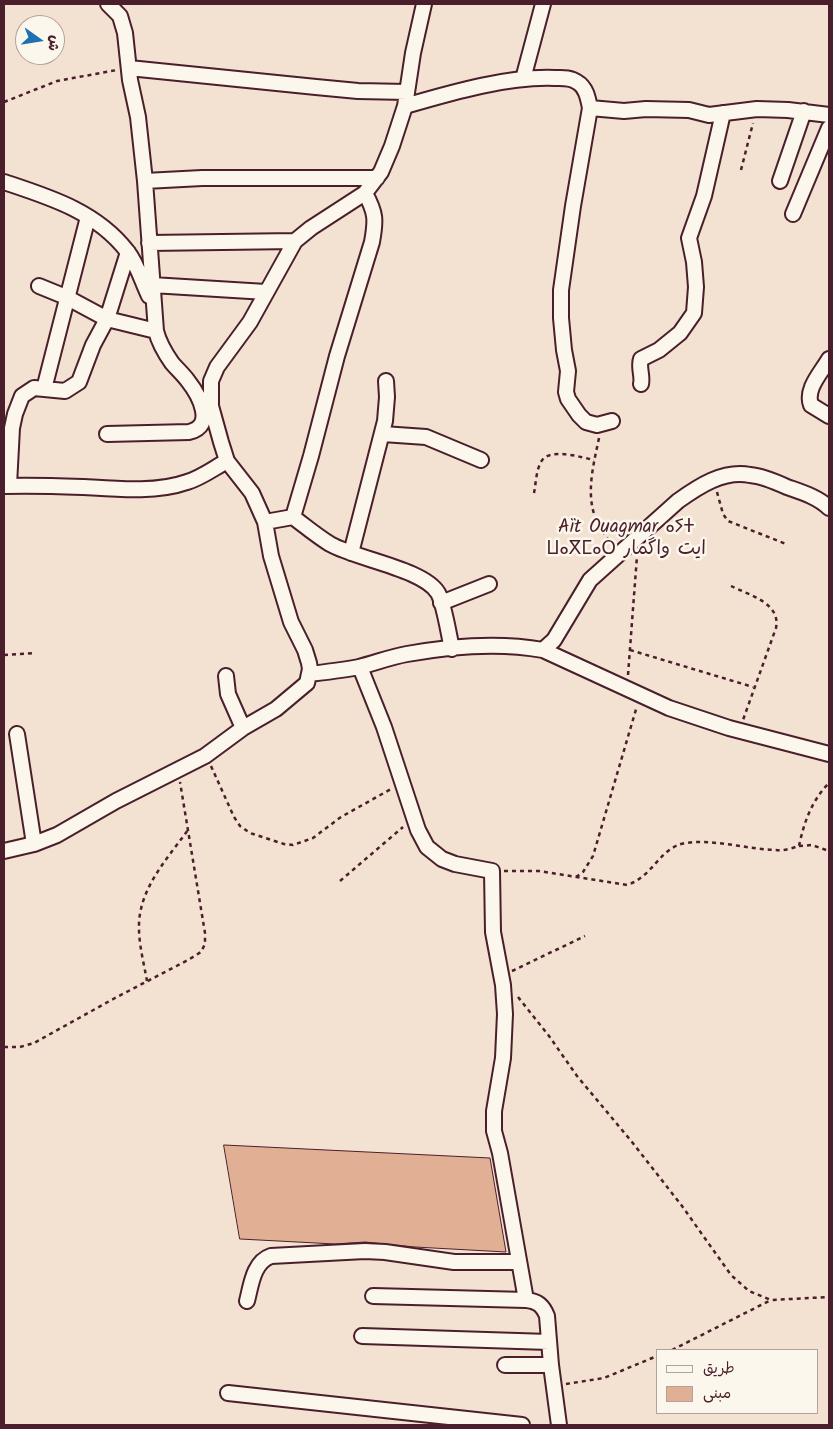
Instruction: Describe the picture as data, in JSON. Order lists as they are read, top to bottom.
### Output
{
  "districts": ["Aït Ouagmar ⴰⵢⵜ ⵡⴰⴳⵎⴰⵔ ايت واگمار"],
  "legend": ["طريق", "مبنى"],
  "north": "right"
}
